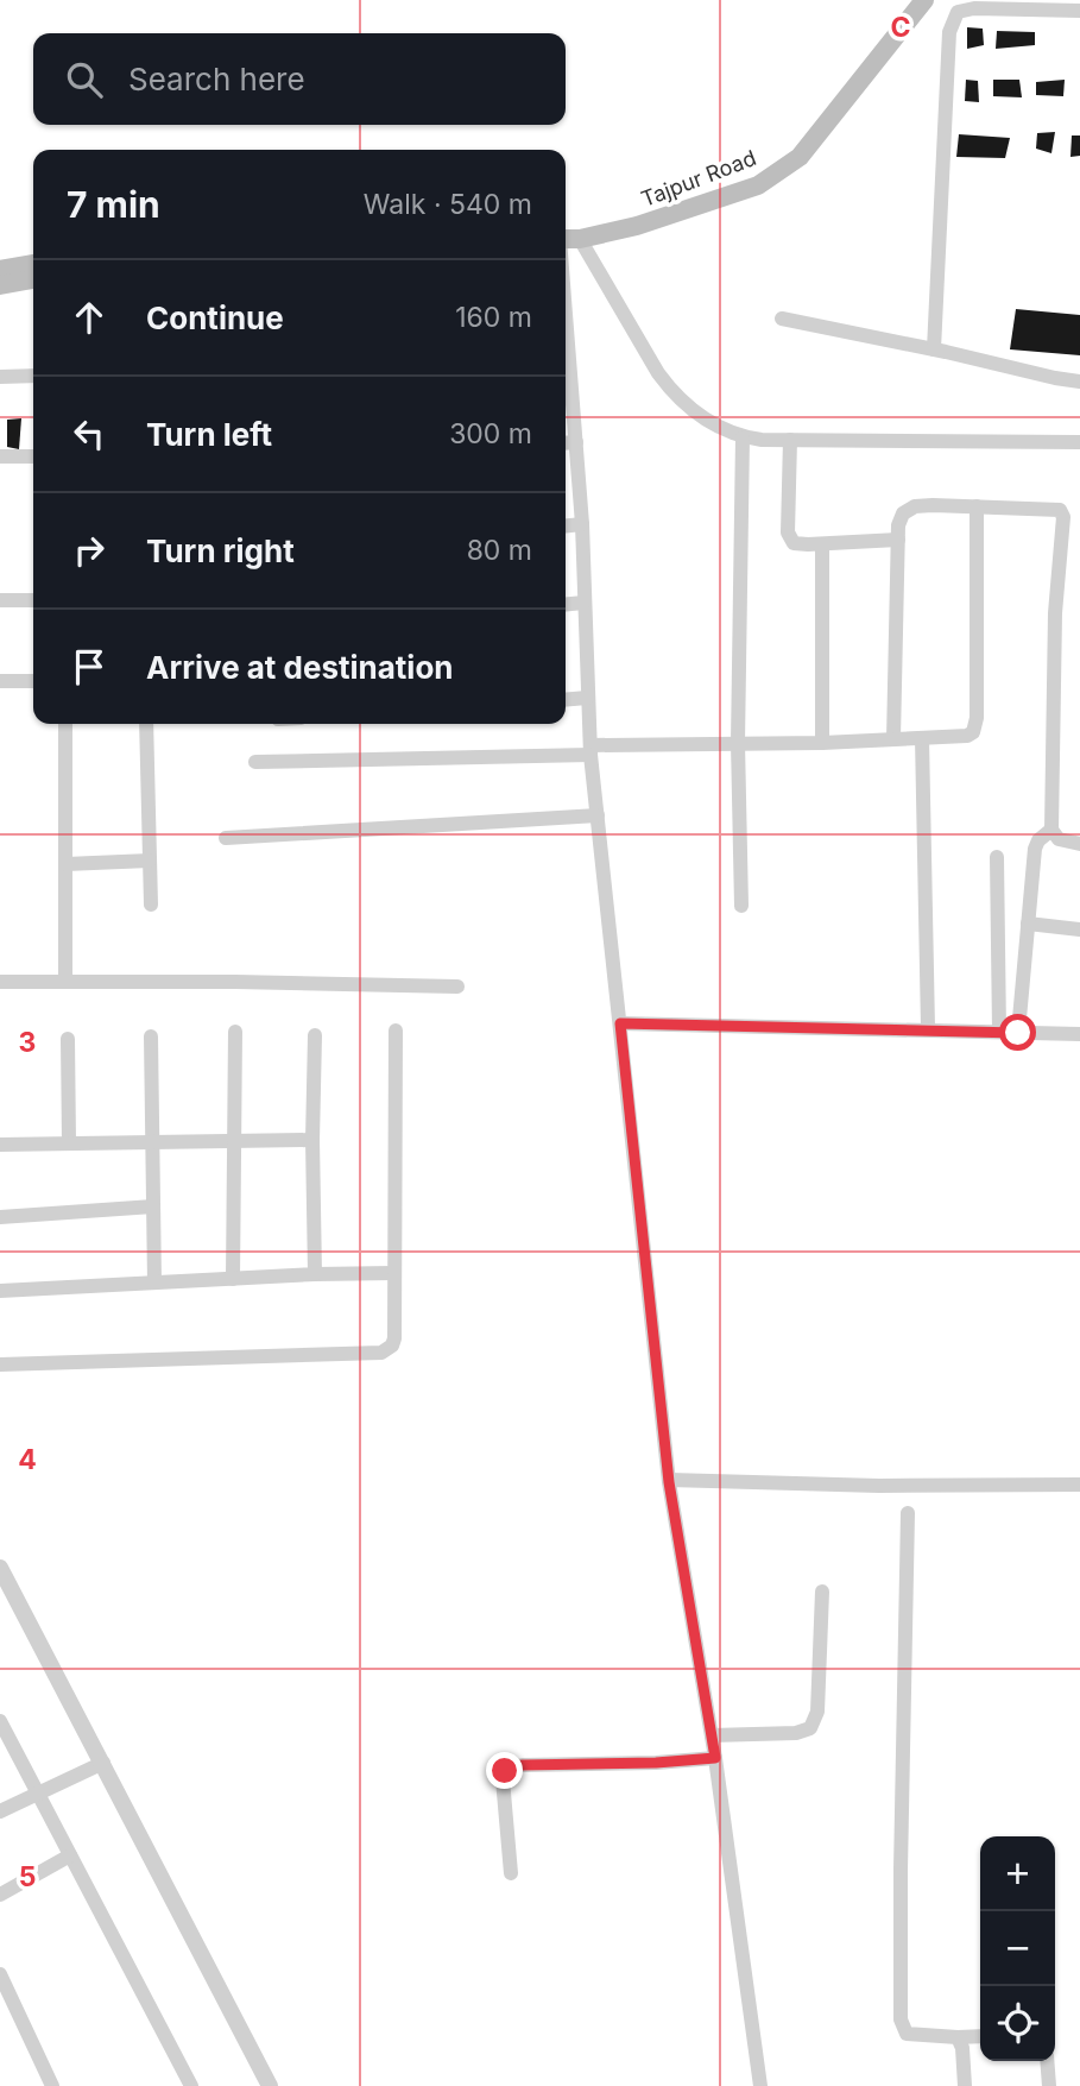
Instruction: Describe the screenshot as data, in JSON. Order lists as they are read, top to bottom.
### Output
{
  "streets": {
    "main road": ["Tajpur Road"]
  },
  "page": {
    "search": "Search here",
    "heading": ["7 min", "Walk · 540 m"],
    "list": [
      ["Continue", "160 m"],
      ["Turn left", "300 m"],
      ["Turn right", "80 m"],
      "Arrive at destination"
    ],
    "map_buttons": ["+", "−"]
  },
  "grid": {
    "columns": ["C"],
    "rows": ["3", "4", "5"]
  }
}
